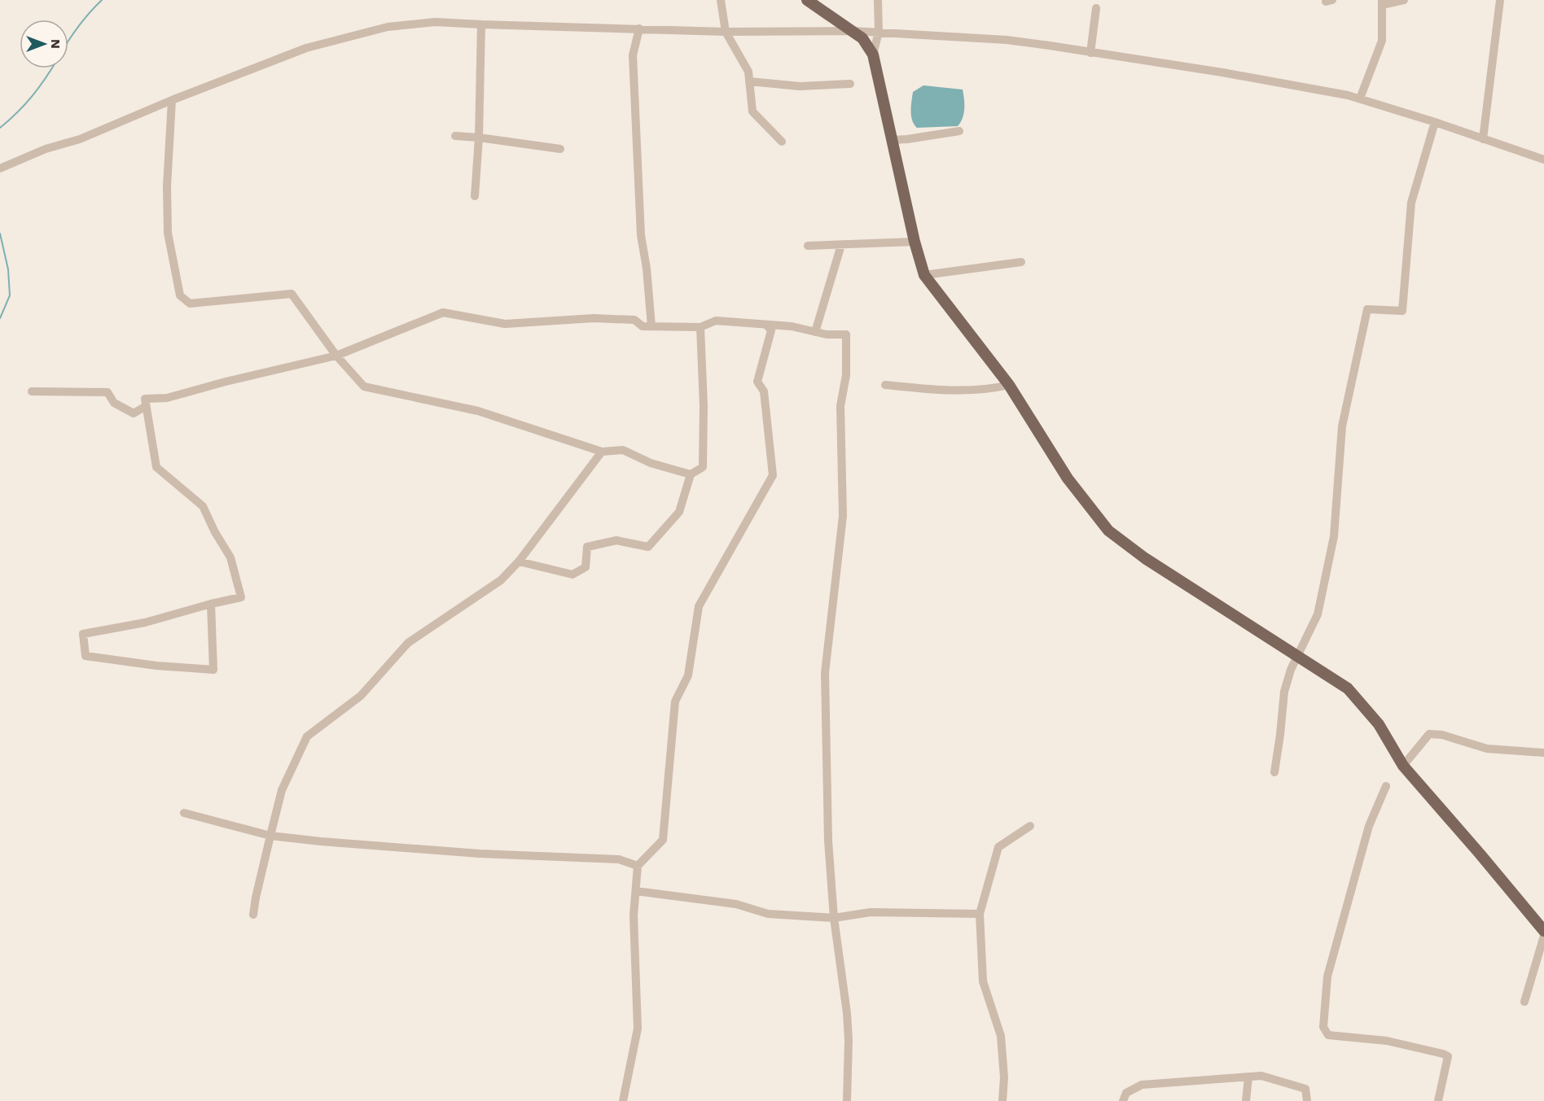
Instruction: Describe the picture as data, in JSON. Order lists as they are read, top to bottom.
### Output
{
  "north": "right"
}
